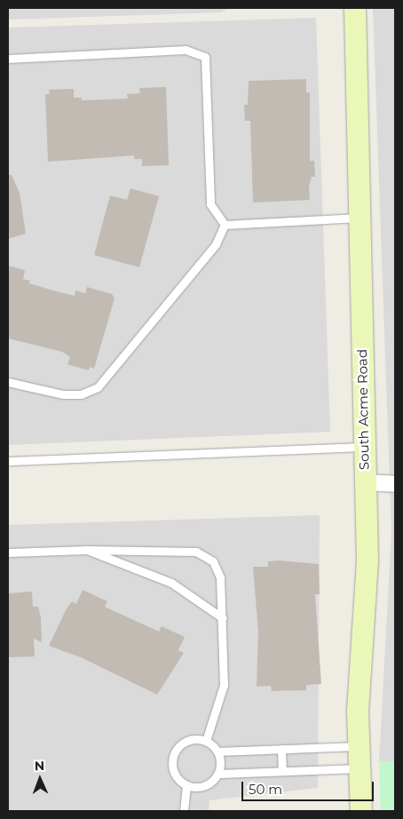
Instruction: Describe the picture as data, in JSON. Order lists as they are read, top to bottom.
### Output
{
  "streets": {
    "street": ["South Acme Road"]
  },
  "scale_bar": "50 m",
  "north": "top"
}
